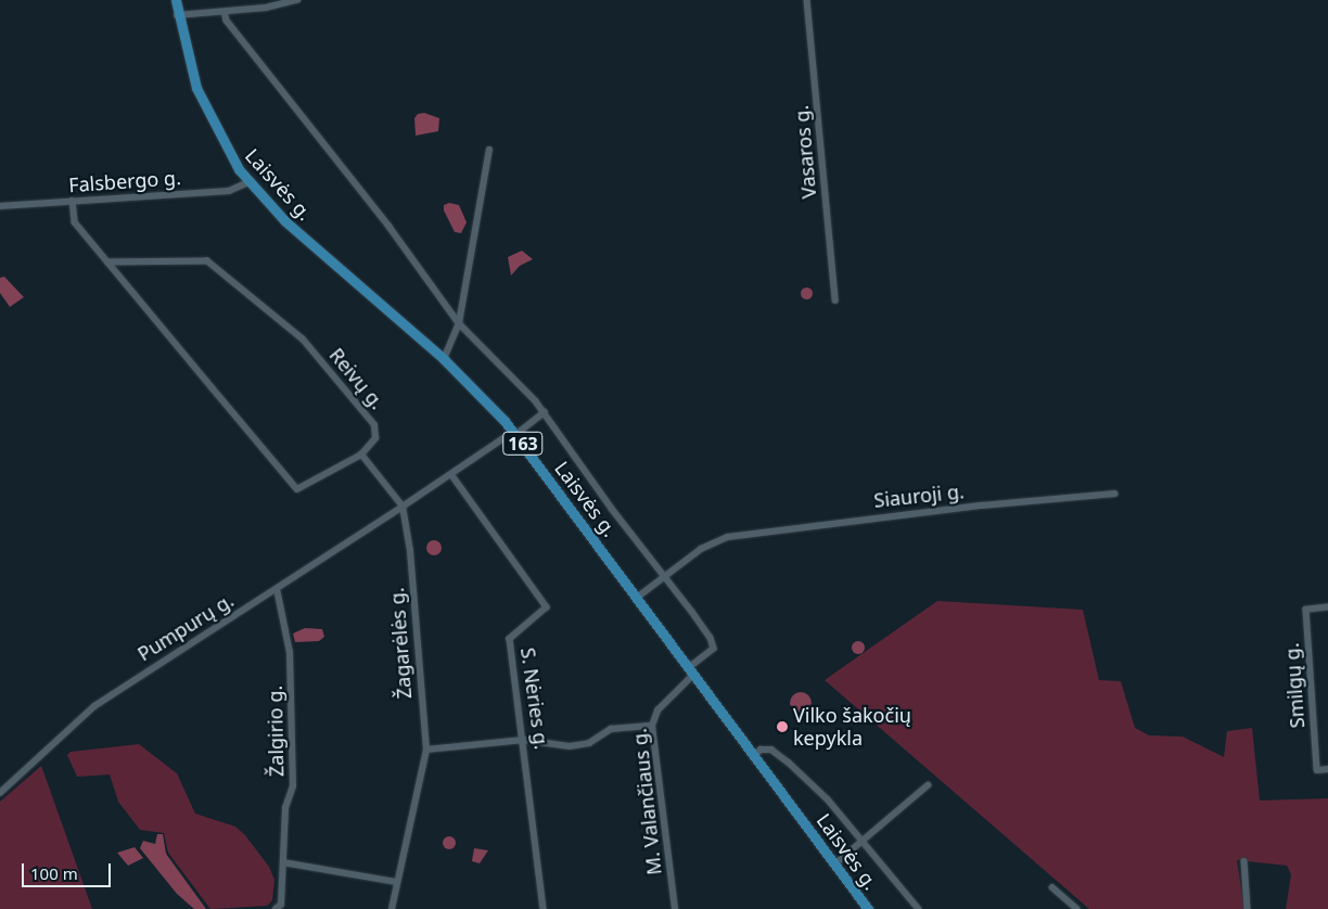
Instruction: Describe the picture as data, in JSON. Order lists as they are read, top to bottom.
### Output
{
  "streets": {
    "main road": ["Laisvės g.", "163"],
    "street": [
      "Vasaros g.",
      "Falsbergo g.",
      "Reivų g.",
      "Siauroji g.",
      "Pumpurų g.",
      "Žagarėlės g.",
      "Smilgų g.",
      "S. Nėries g.",
      "Žalgirio g.",
      "M. Valančiaus g."
    ]
  },
  "crossings": [
    ["Falsbergo g.", "Laisvės g."],
    ["Falsbergo g.", "Reivų g."],
    ["Laisvės g.", "Siauroji g."],
    ["Laisvės g.", "M. Valančiaus g."],
    ["Siauroji g.", "M. Valančiaus g."],
    ["Pumpurų g.", "Žagarėlės g."],
    ["Pumpurų g.", "Žalgirio g."]
  ],
  "places": ["Vilko šakočių kepykla"],
  "scale_bar": "100 m"
}
